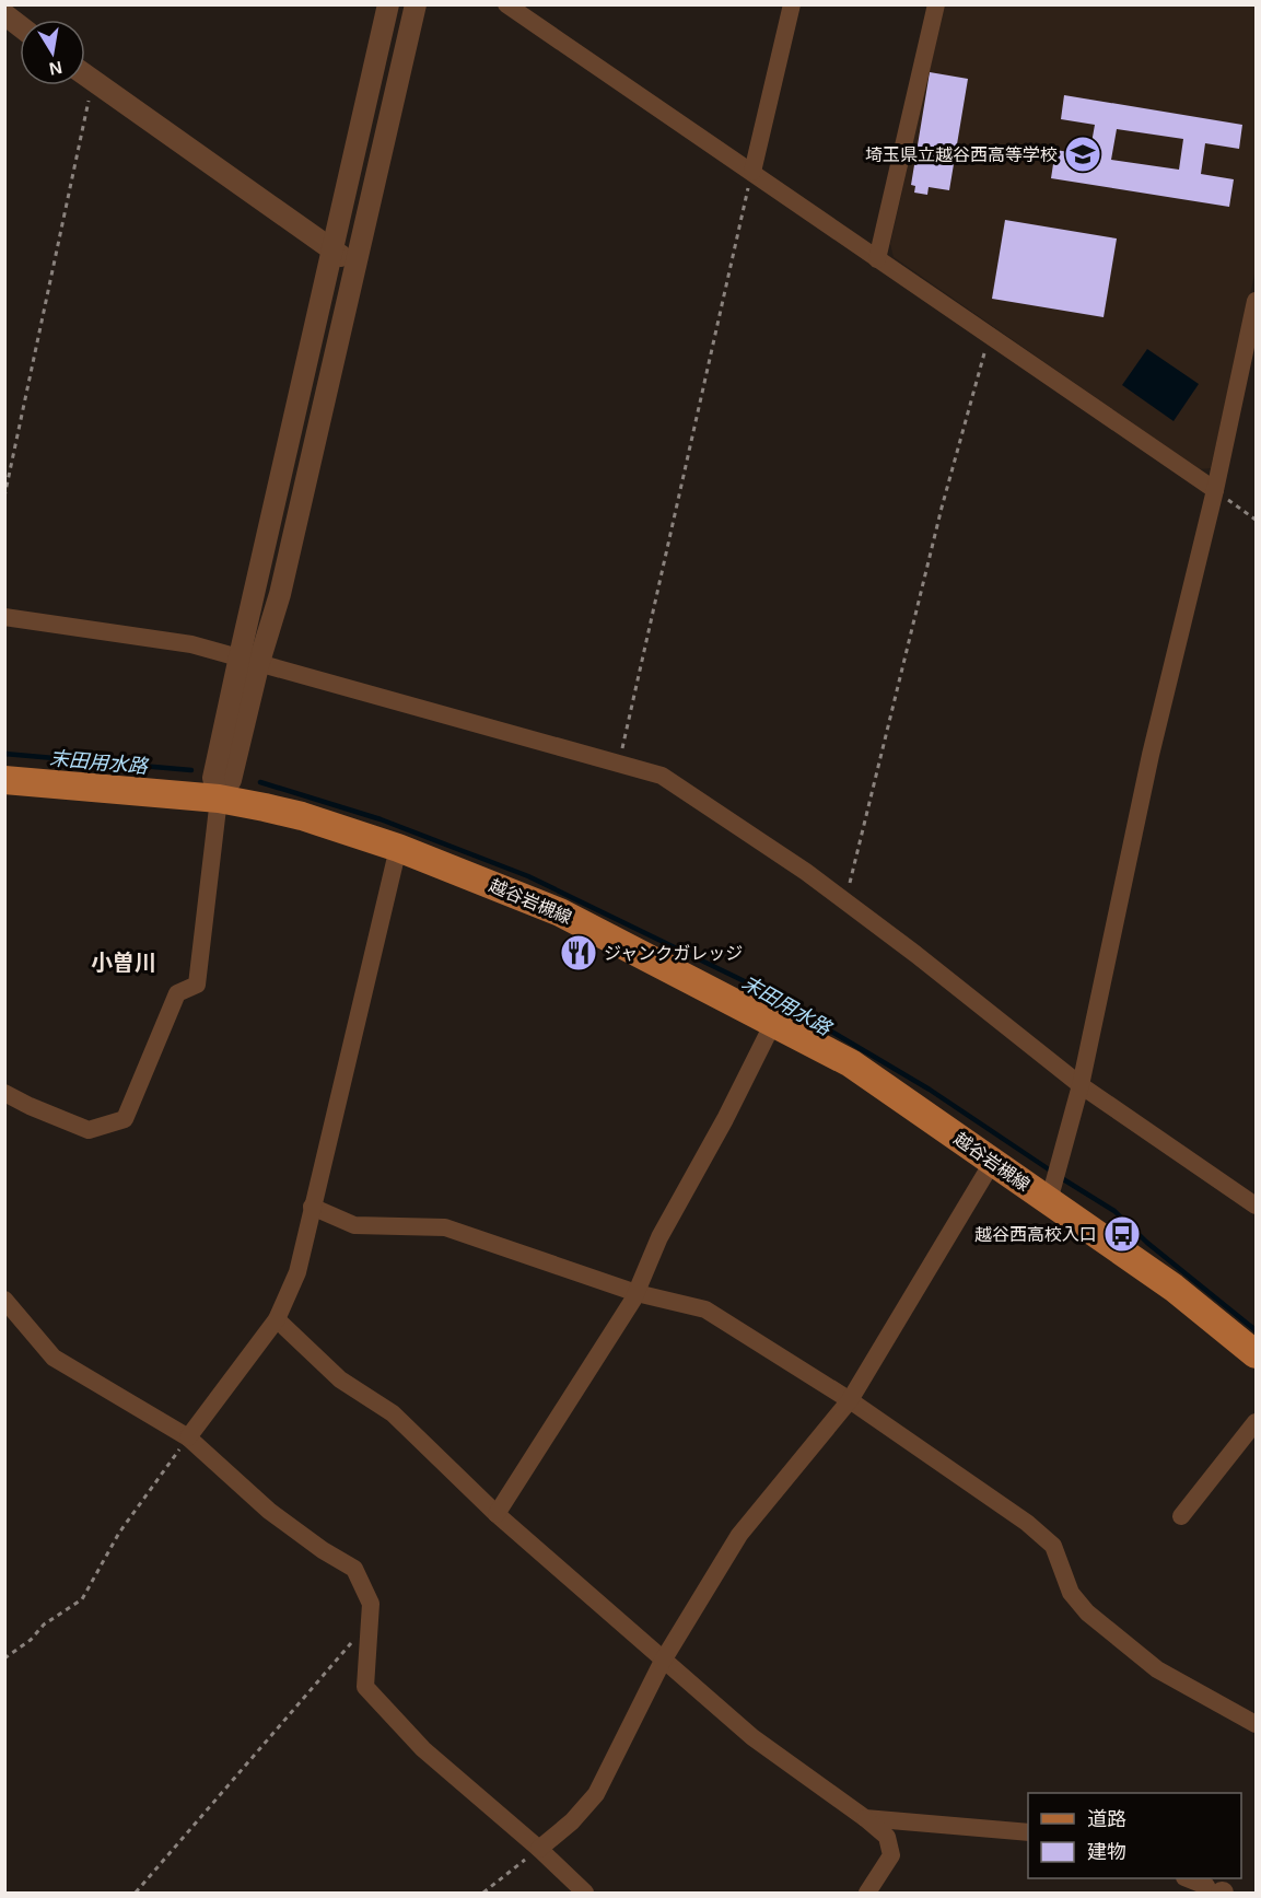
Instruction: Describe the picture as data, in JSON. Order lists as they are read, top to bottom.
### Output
{
  "streets": {
    "main road": ["越谷岩槻線"]
  },
  "districts": ["小曽川"],
  "water": ["末田用水路"],
  "places": {
    "school or university": ["埼玉県立越谷西高等学校"],
    "restaurant": ["ジャンクガレッジ"],
    "bus stop": ["越谷西高校入口"]
  },
  "legend": ["道路", "建物"],
  "north": "bottom"
}
